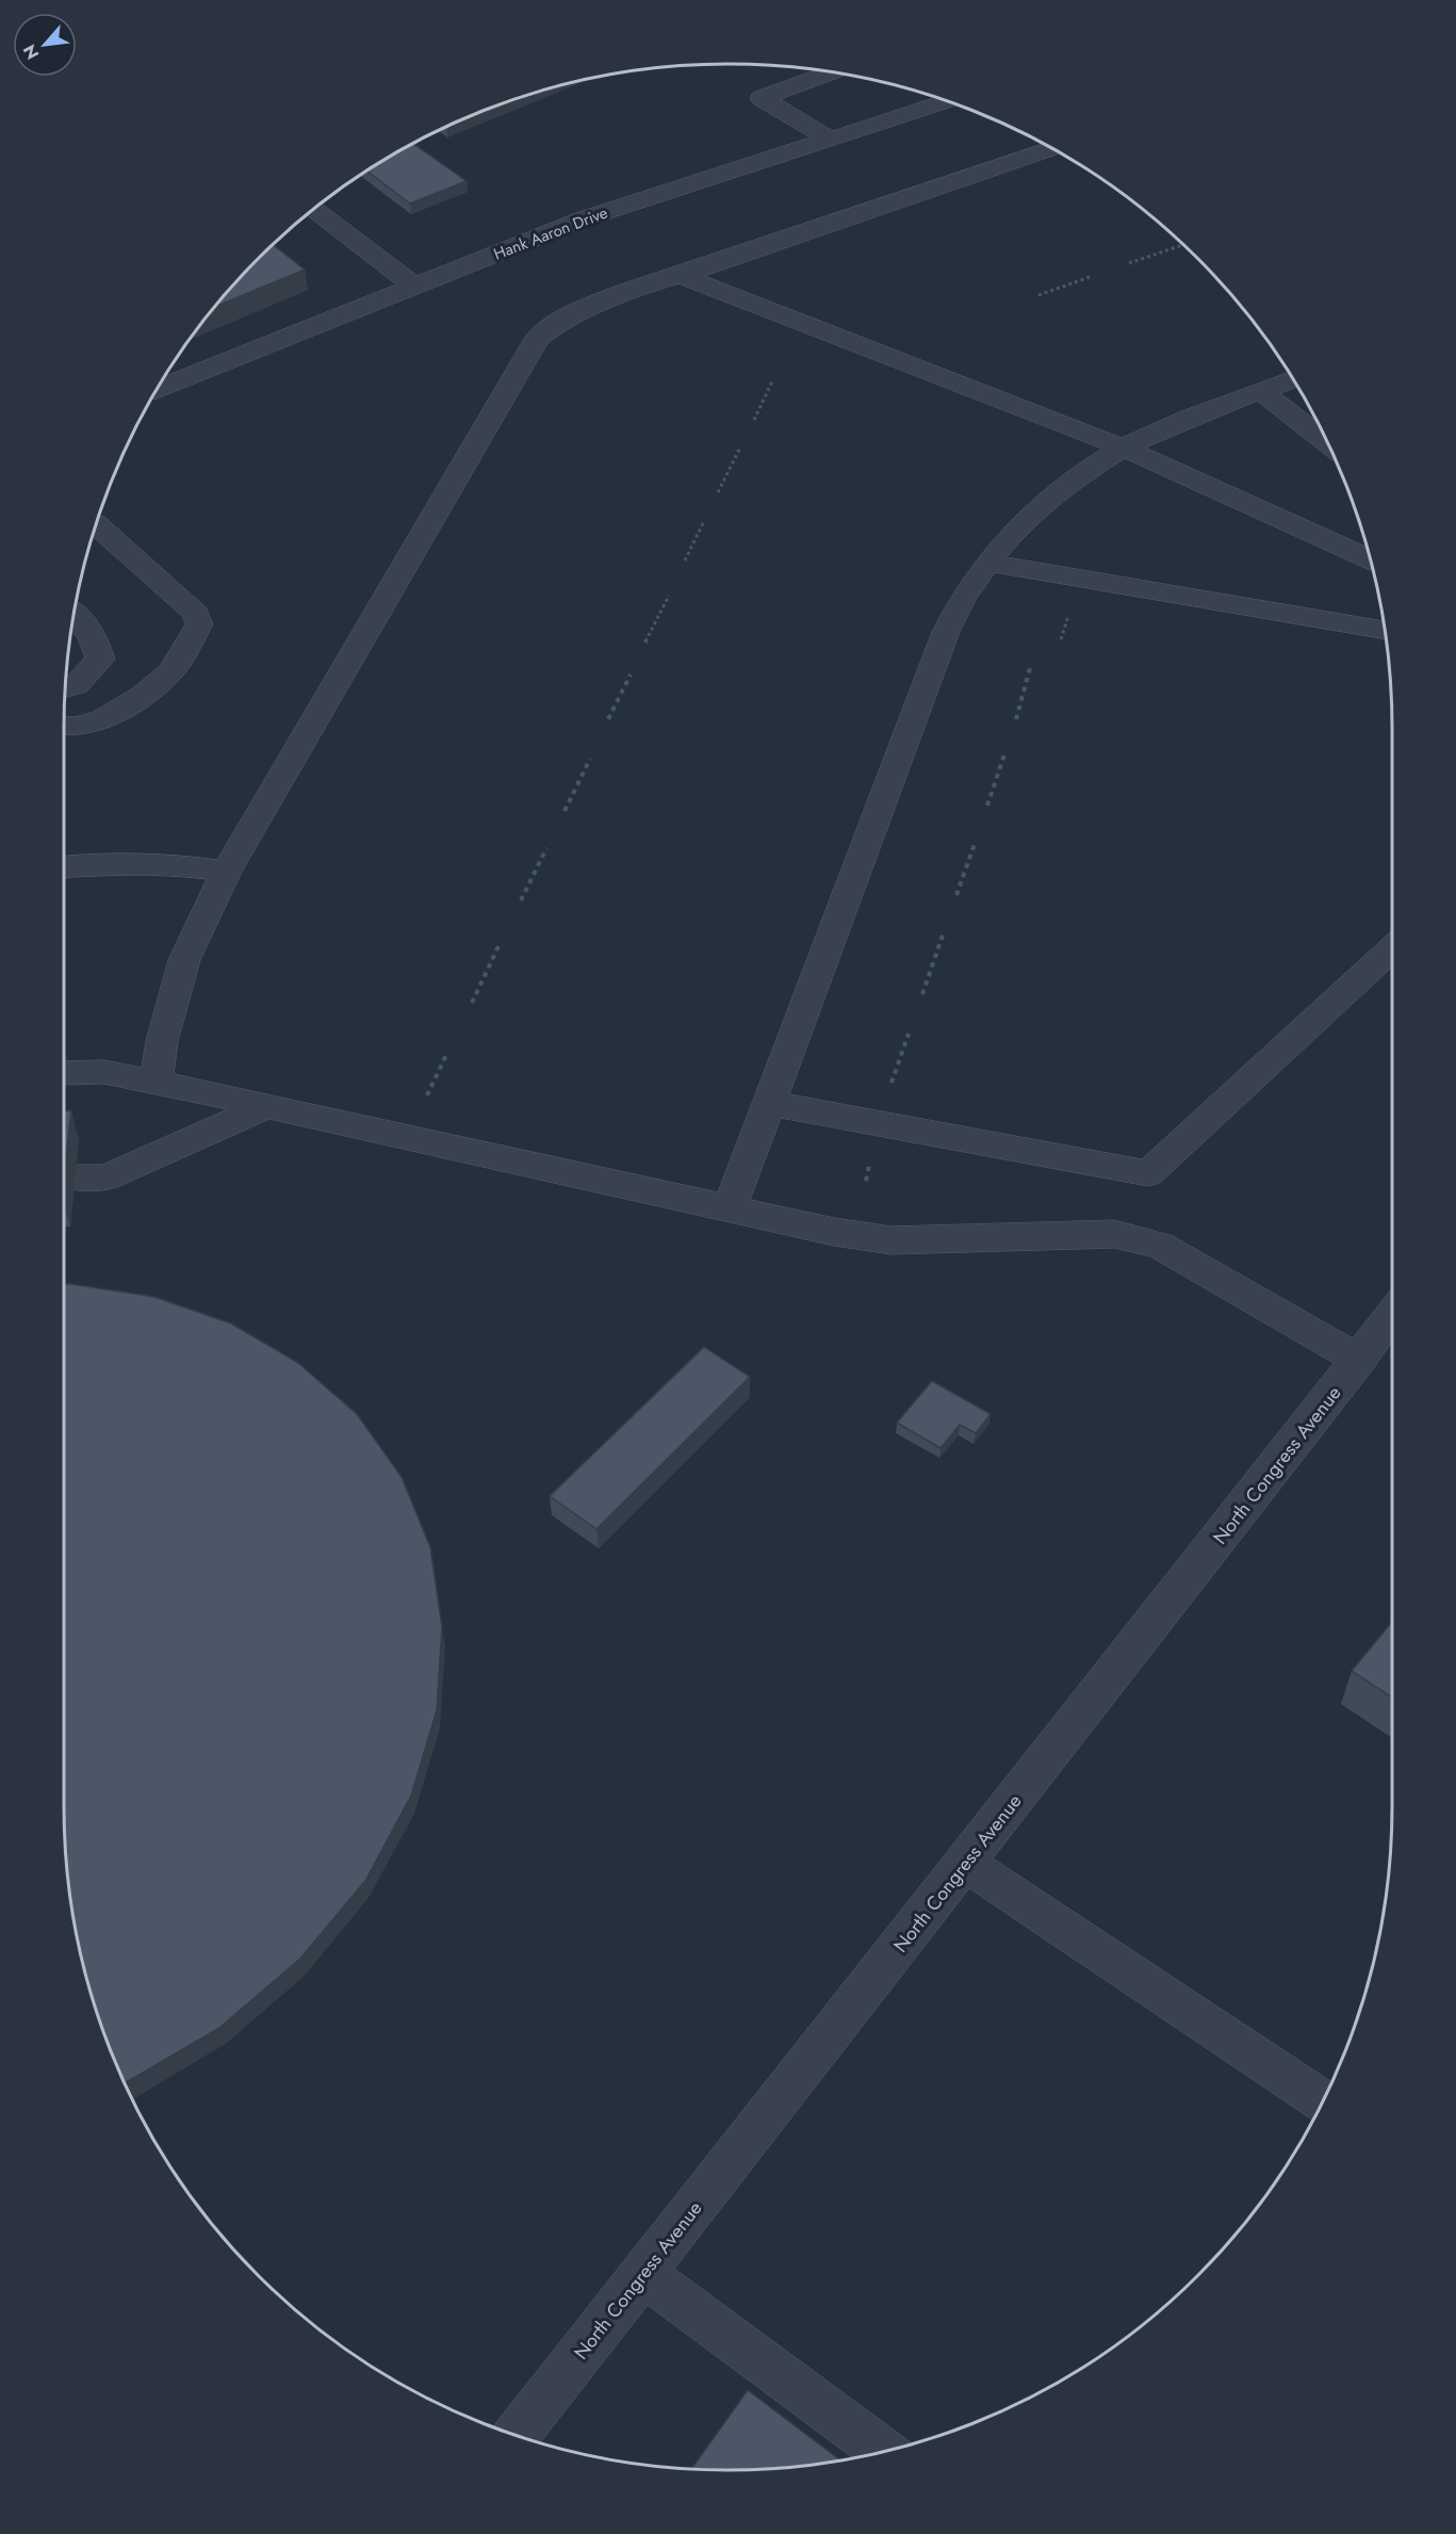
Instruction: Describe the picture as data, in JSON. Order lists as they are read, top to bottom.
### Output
{
  "streets": {
    "street": ["Hank Aaron Drive", "North Congress Avenue"]
  },
  "north": "bottom left"
}
